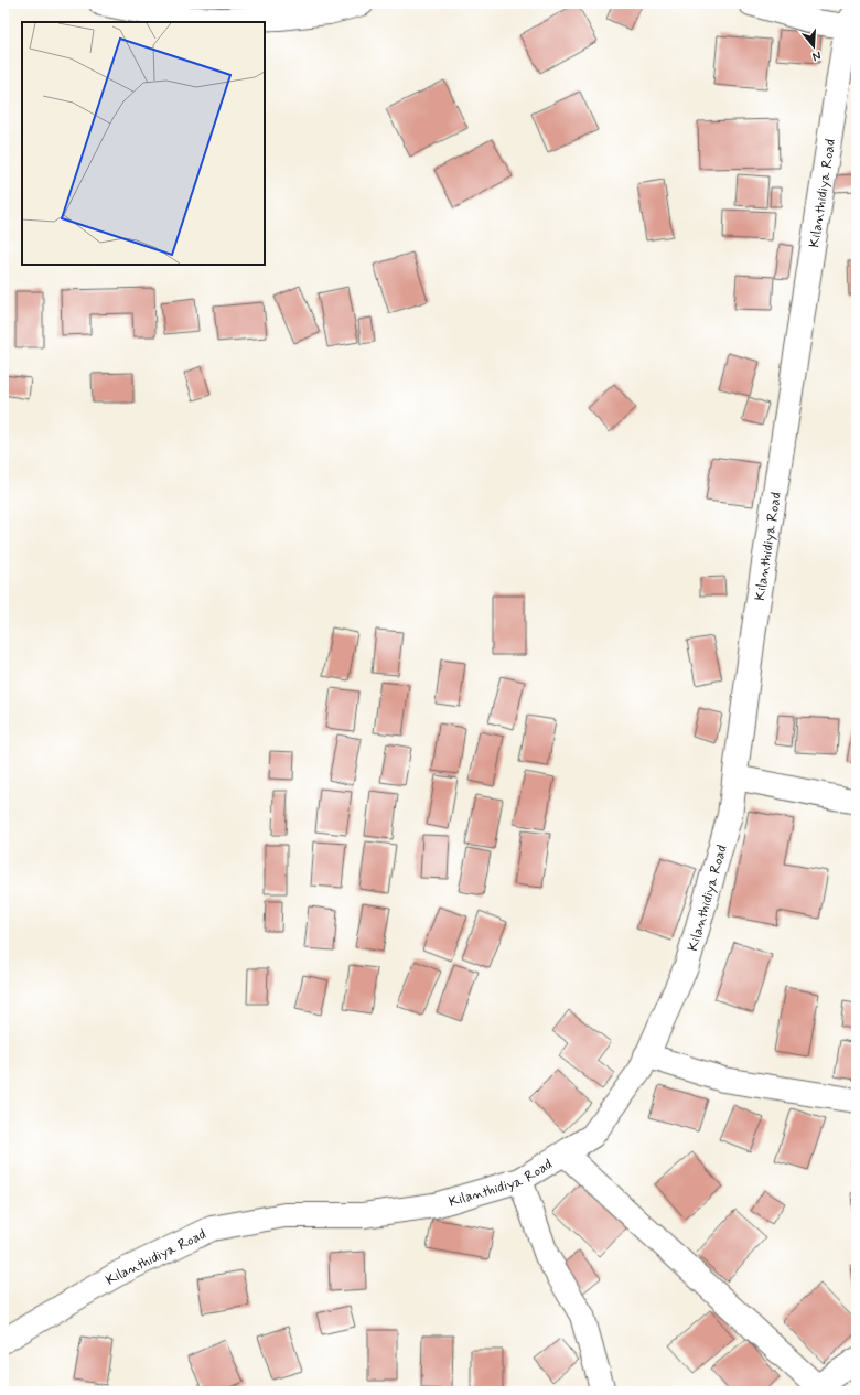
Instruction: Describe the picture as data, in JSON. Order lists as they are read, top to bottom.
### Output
{
  "streets": {
    "street": ["Kilanthidiya Road"]
  },
  "north": "bottom"
}
